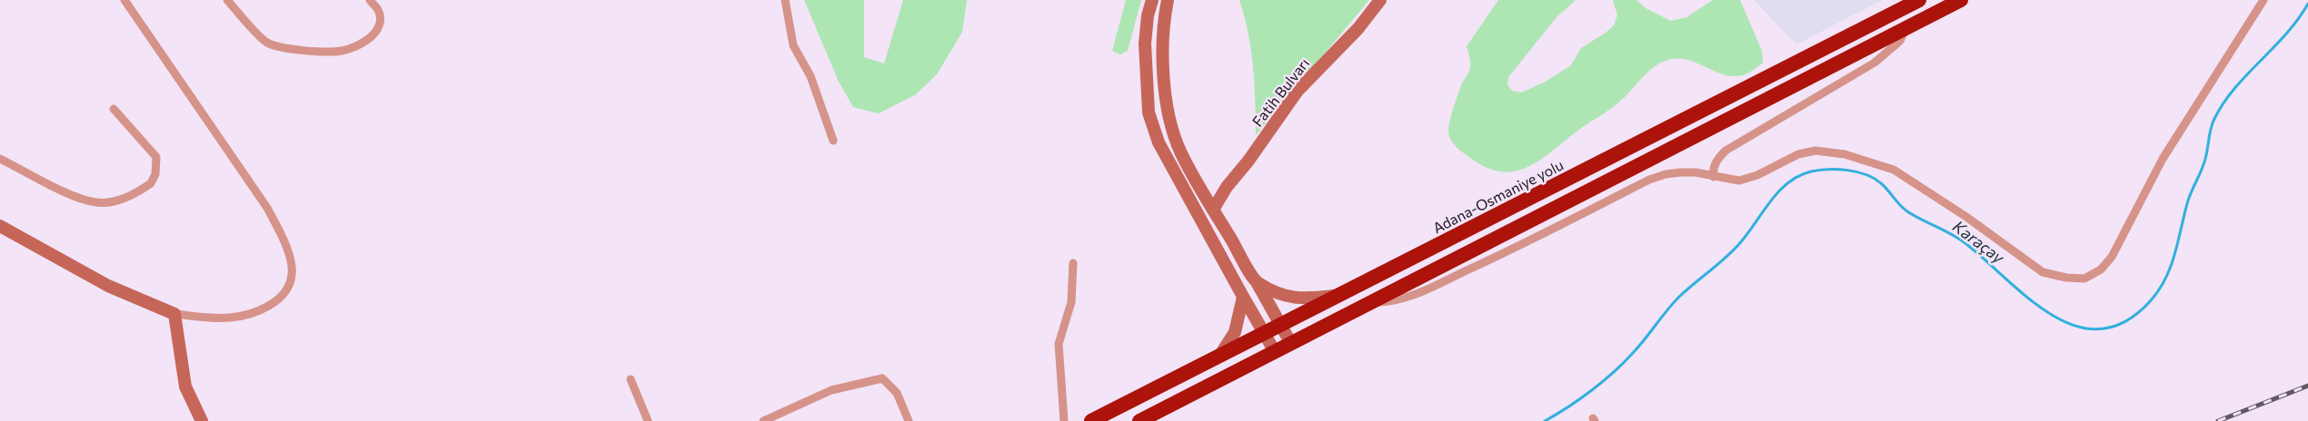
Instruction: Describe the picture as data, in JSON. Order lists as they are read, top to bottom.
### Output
{
  "streets": {
    "highway": ["Adana-Osmaniye yolu"],
    "street": ["Fatih Bulvarı"]
  },
  "water": ["Karaçay"]
}
